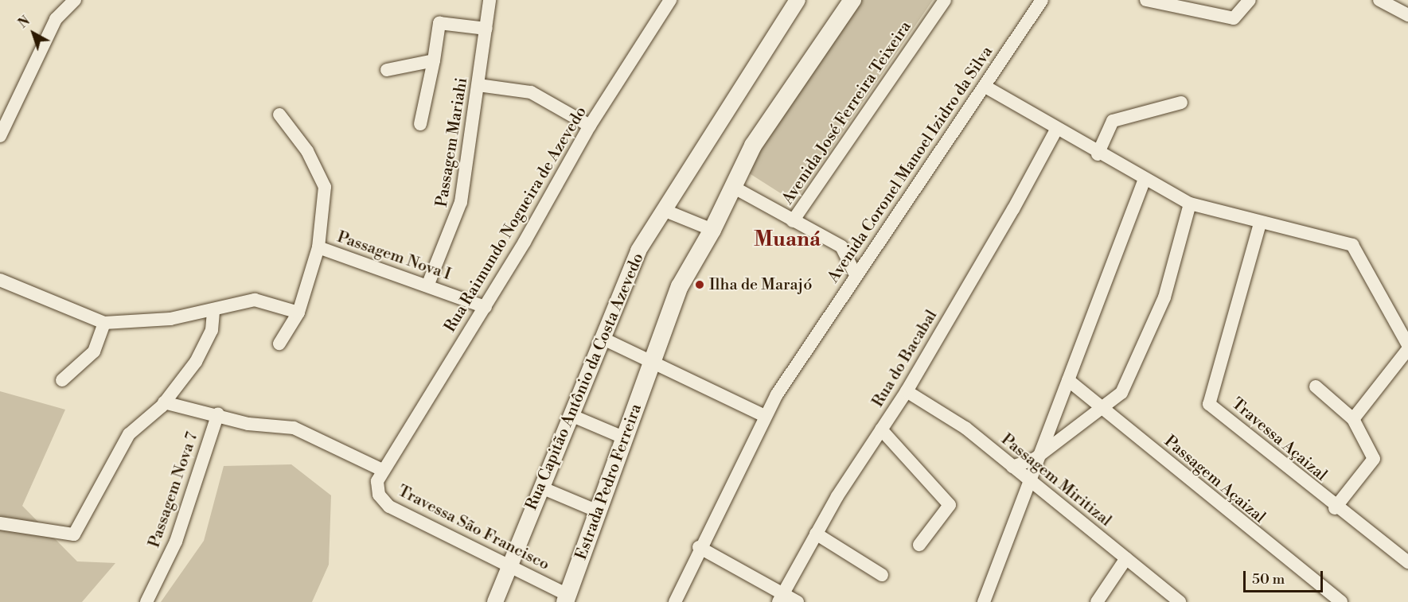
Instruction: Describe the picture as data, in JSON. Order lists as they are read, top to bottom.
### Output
{
  "streets": {
    "main road": ["Estrada Pedro Ferreira"],
    "street": [
      "Avenida José Ferreira Teixeira",
      "Passagem Mariahi",
      "Avenida Coronel Manoel Izidro da Silva",
      "Rua Raimundo Nogueira de Azevedo",
      "Passagem Nova I",
      "Rua do Bacabal",
      "Rua Capitão Antônio da Costa Azevedo",
      "Travessa Açaizal",
      "Passagem Açaizal",
      "Passagem Miritizal",
      "Passagem Nova 7",
      "Travessa São Francisco"
    ]
  },
  "crossings": [
    ["Passagem Mariahi", "Passagem Nova I"],
    ["Rua Raimundo Nogueira de Azevedo", "Passagem Nova I"],
    ["Rua Raimundo Nogueira de Azevedo", "Travessa São Francisco"],
    ["Rua do Bacabal", "Passagem Miritizal"],
    ["Rua Capitão Antônio da Costa Azevedo", "Travessa São Francisco"],
    ["Estrada Pedro Ferreira", "Travessa São Francisco"]
  ],
  "districts": ["Muaná"],
  "places": ["Ilha de Marajó"],
  "scale_bar": "50 m",
  "north": "top left"
}
